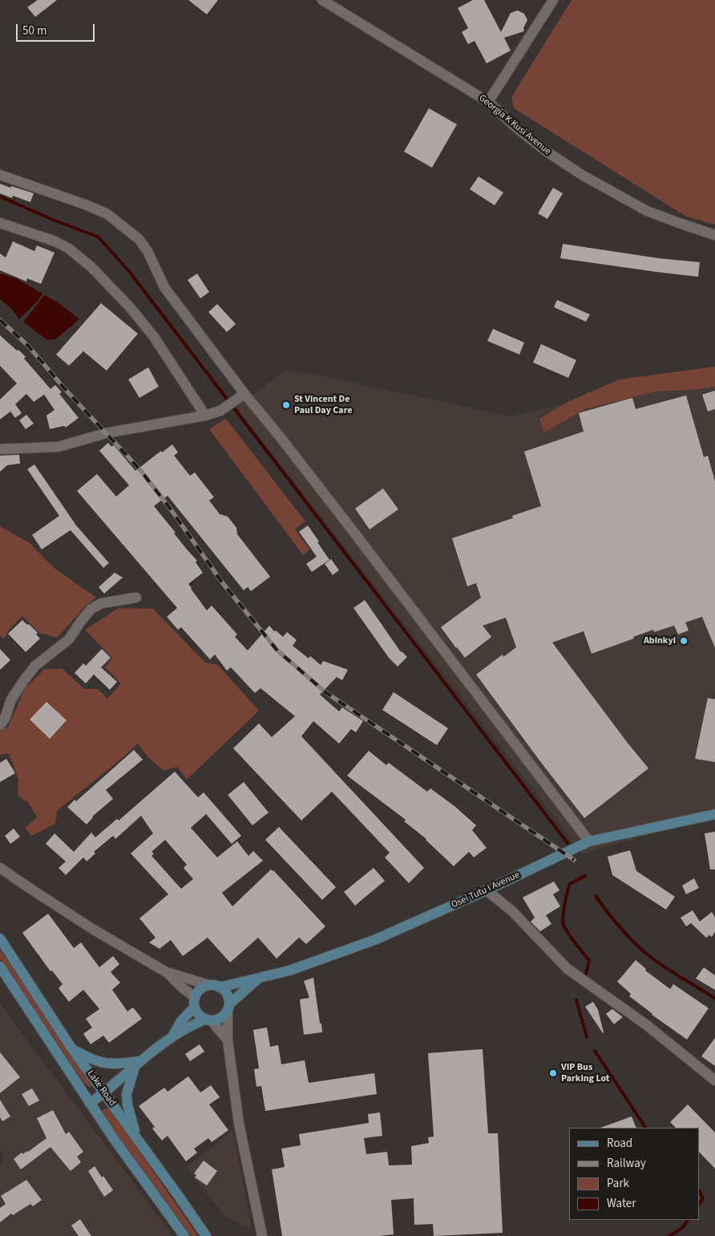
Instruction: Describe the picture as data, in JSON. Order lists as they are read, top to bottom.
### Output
{
  "streets": {
    "street": ["Georgia K Kusi Avenue", "Osei Tutu I Avenue", "Lake Road"]
  },
  "places": ["St Vincent De Paul Day Care", "Abinkyi", "VIP Bus Parking Lot"],
  "legend": [
    "Road",
    "Railway",
    "Park",
    "Water"
  ],
  "scale_bar": "50 m"
}
